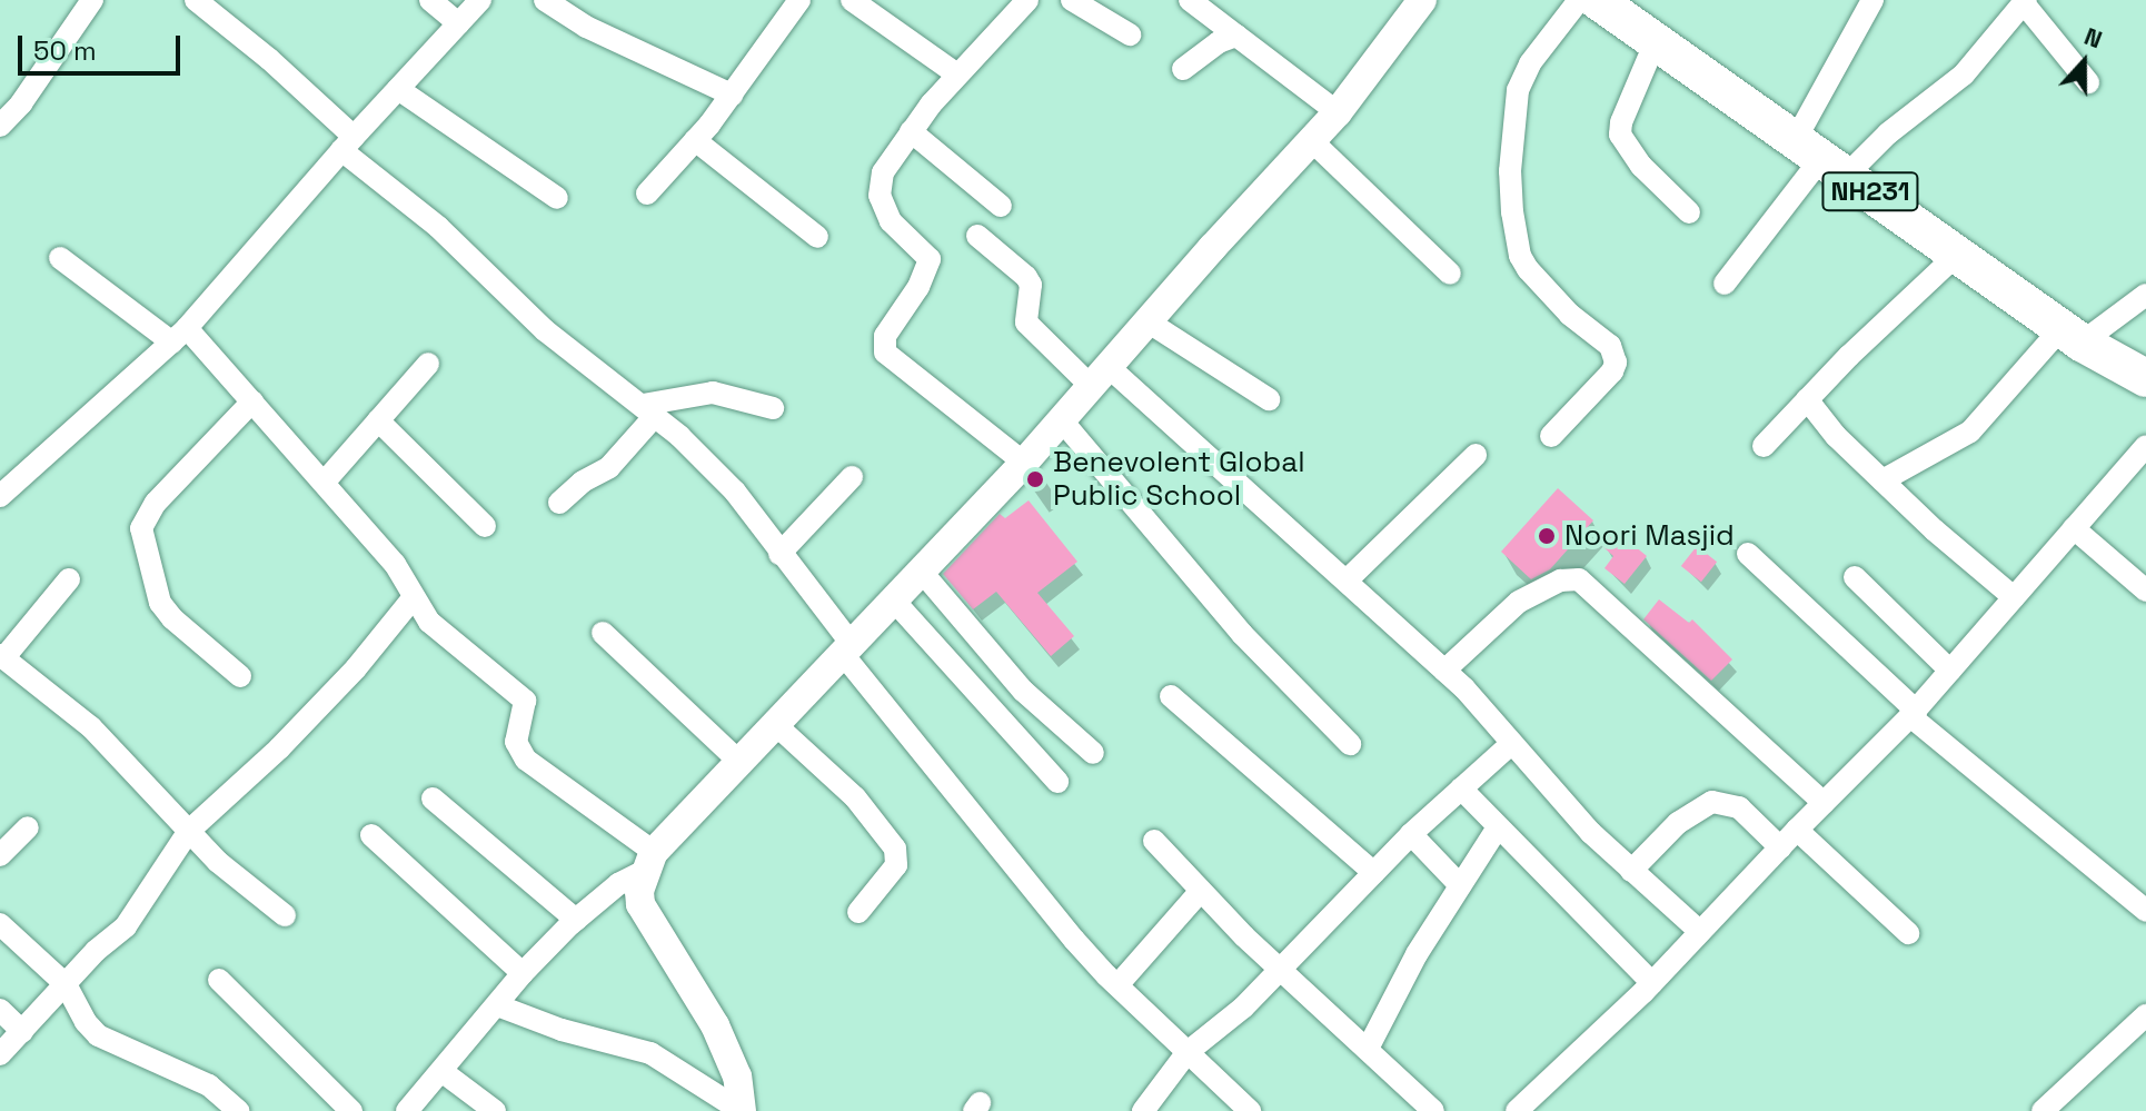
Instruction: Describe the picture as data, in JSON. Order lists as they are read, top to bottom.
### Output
{
  "streets": {
    "highway": ["NH231"]
  },
  "places": ["Benevolent Global Public School", "Noori Masjid"],
  "scale_bar": "50 m",
  "north": "top"
}
